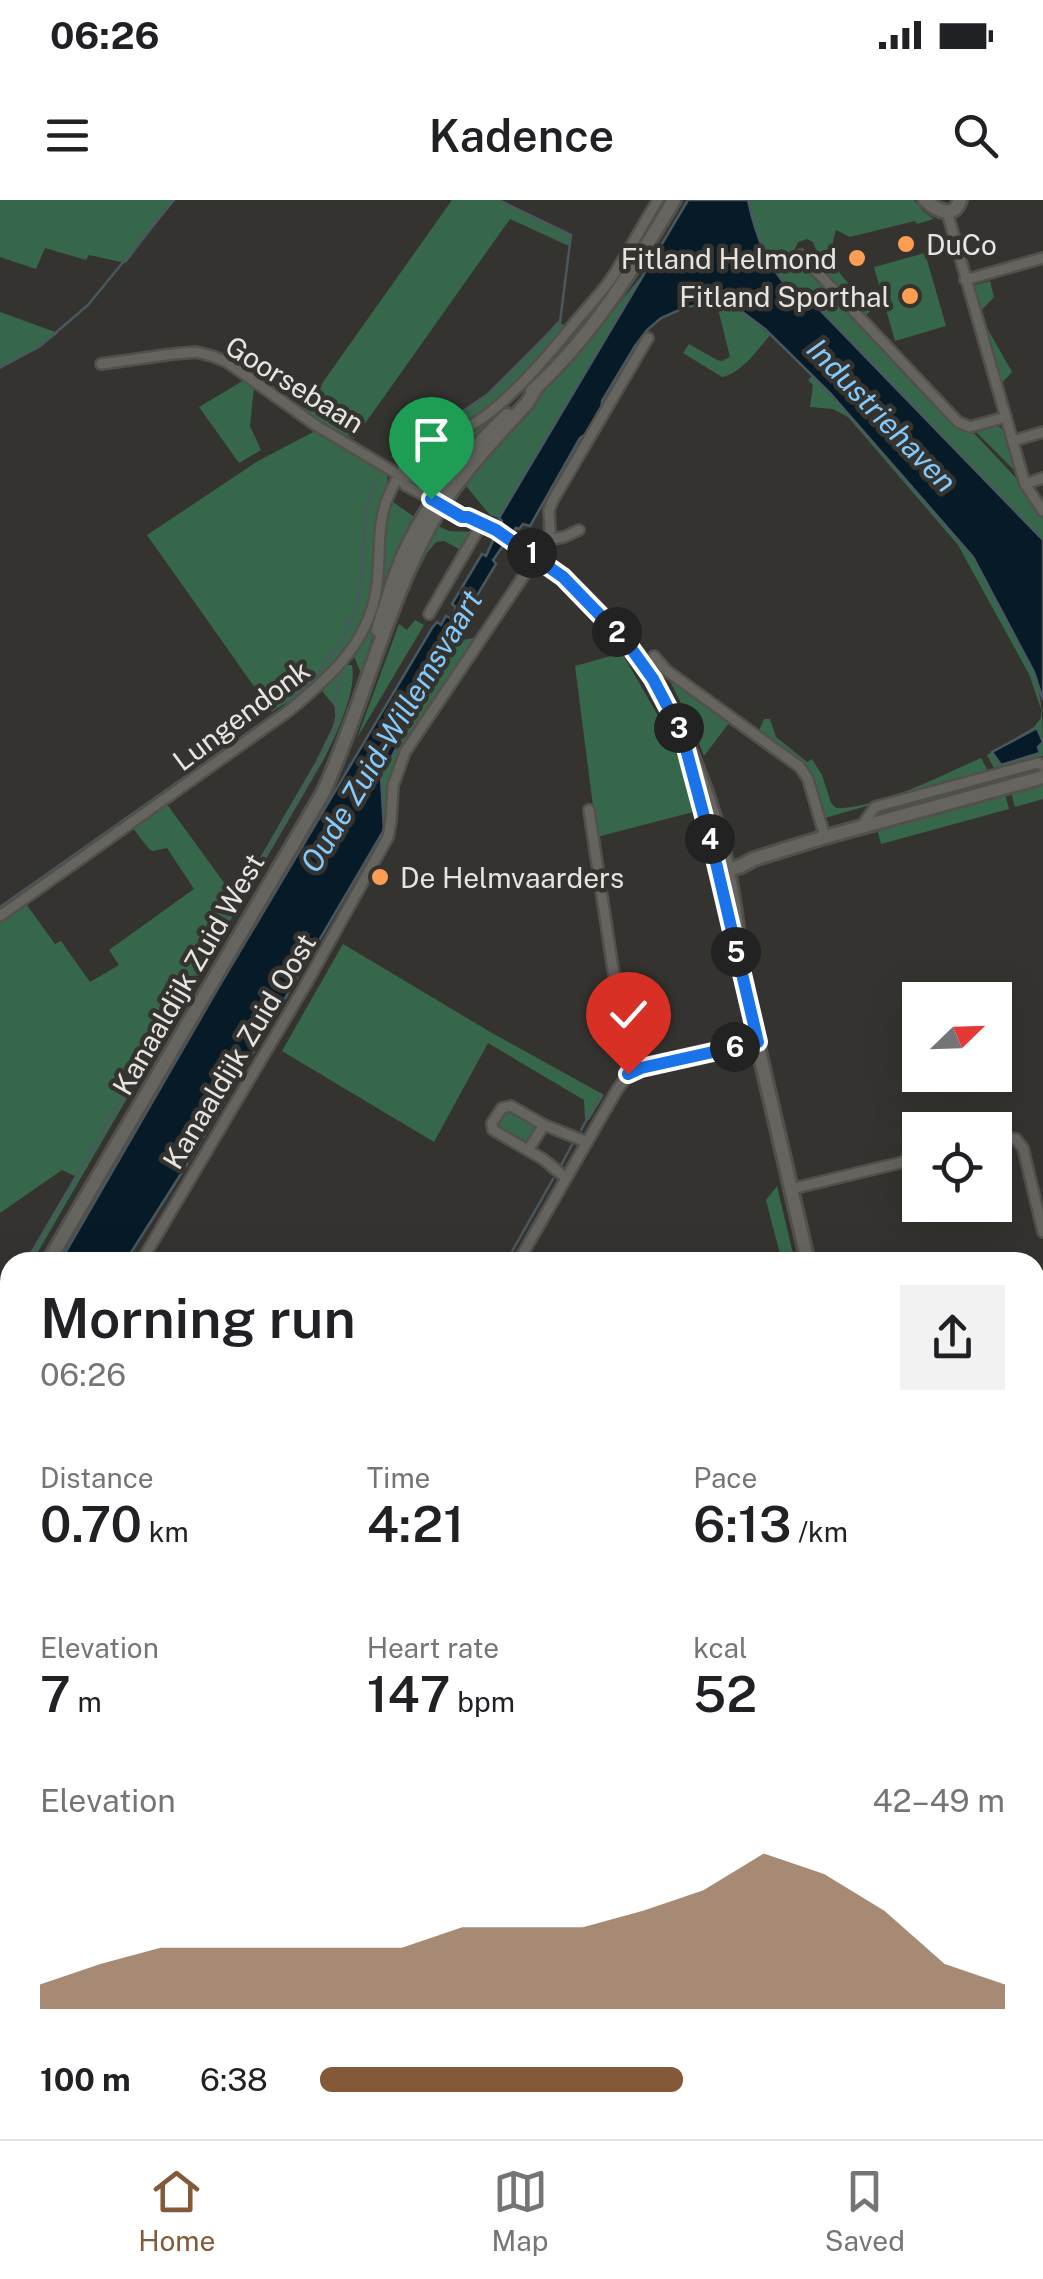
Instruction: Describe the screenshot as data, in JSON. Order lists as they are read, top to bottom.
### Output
{
  "streets": {
    "main road": ["Kanaaldijk Zuid West"],
    "street": ["Goorsebaan", "Lungendonk", "Kanaaldijk Zuid Oost"]
  },
  "crossings": [
    ["Goorsebaan", "Lungendonk"],
    ["Goorsebaan", "Kanaaldijk Zuid West"]
  ],
  "water": ["Industriehaven", "Oude Zuid-Willemsvaart"],
  "places": [
    "DuCo",
    "Fitland Helmond",
    "Fitland Sporthal",
    "De Helmvaarders"
  ],
  "north": "top right",
  "page": {
    "status": "06:26",
    "header": "Kadence",
    "pins": [
      "1",
      "2",
      "3",
      "4",
      "5",
      "6"
    ],
    "heading": ["Morning run", "06:26"],
    "stats": [
      ["Distance", "0.70 km"],
      ["Time", "4:21"],
      ["Pace", "6:13 /km"],
      ["Elevation", "7 m"],
      ["Heart rate", "147 bpm"],
      ["kcal", "52"]
    ],
    "chart": ["Elevation", "42–49 m"],
    "list": [
      {
        "name": "100 m",
        "note": "6:38"
      }
    ],
    "tabs": ["Home", "Map", "Saved"]
  }
}
